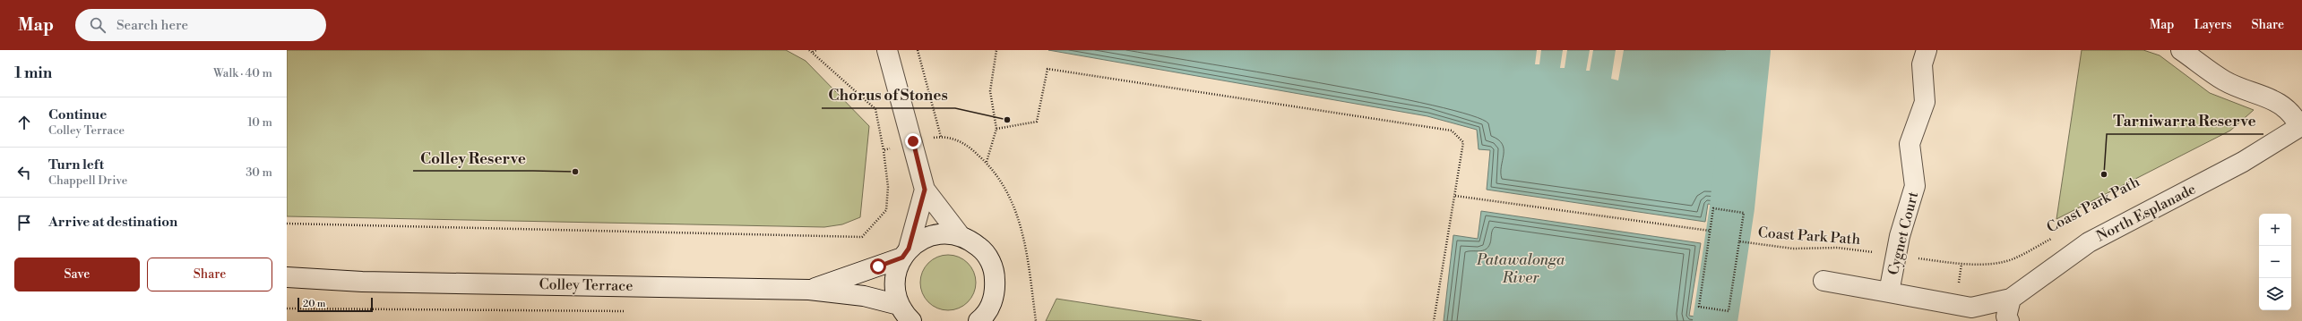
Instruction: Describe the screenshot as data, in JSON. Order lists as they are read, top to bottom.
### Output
{
  "streets": {
    "street": ["North Esplanade", "Cygnet Court", "Colley Terrace"],
    "path": ["Coast Park Path"]
  },
  "crossings": [
    ["North Esplanade", "Cygnet Court"]
  ],
  "water": ["Patawalonga River"],
  "places": ["Chorus of Stones", "Colley Reserve", "Tarniwarra Reserve"],
  "scale_bar": "20 m",
  "page": {
    "header": "Map",
    "search": "Search here",
    "nav": ["Map", "Layers", "Share"],
    "heading": ["1 min", "Walk · 40 m"],
    "list": [
      ["Continue", "Colley Terrace", "10 m"],
      ["Turn left", "Chappell Drive", "30 m"],
      "Arrive at destination"
    ],
    "map_buttons": ["+", "−"],
    "buttons": ["Save", "Share"],
    "scale": "20 m"
  }
}
